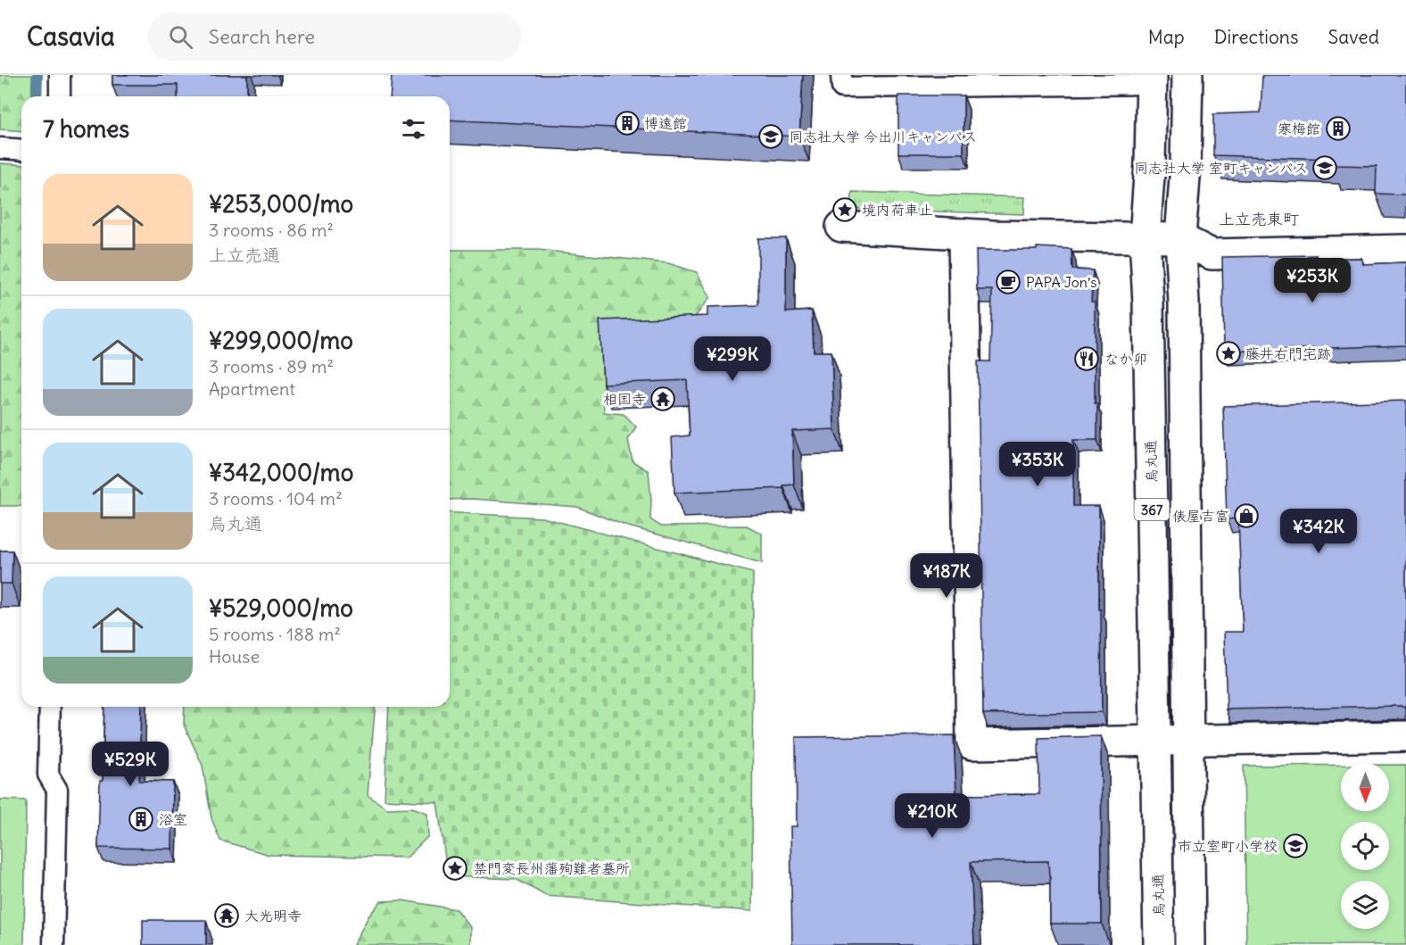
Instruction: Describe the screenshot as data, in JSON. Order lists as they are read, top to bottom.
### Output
{
  "streets": {
    "main road": ["烏丸通", "367"]
  },
  "districts": ["上立売東町"],
  "places": {
    "building": ["博遠館", "寒梅館", "浴室"],
    "school or university": ["同志社大学 今出川キャンパス", "同志社大学 室町キャンパス", "市立室町小学校"],
    "place": ["境内荷車止", "藤井右門宅跡", "禁門変長州藩殉難者墓所"],
    "cafe": ["PAPA Jon’s"],
    "restaurant": ["なか卯"],
    "temple": ["相国寺", "大光明寺"],
    "shop": ["俵屋吉富"]
  },
  "north": "bottom",
  "page": {
    "header": "Casavia",
    "search": "Search here",
    "nav": ["Map", "Directions", "Saved"],
    "heading": "7 homes",
    "list": [
      {
        "name": "¥253,000/mo",
        "note": "3 rooms · 86 m² · 上立売通"
      },
      {
        "name": "¥299,000/mo",
        "note": "3 rooms · 89 m² · Apartment"
      },
      {
        "name": "¥342,000/mo",
        "note": "3 rooms · 104 m² · 烏丸通"
      },
      {
        "name": "¥529,000/mo",
        "note": "5 rooms · 188 m² · House"
      }
    ],
    "price": [
      "¥253K",
      "¥299K",
      "¥353K",
      "¥342K",
      "¥187K",
      "¥529K",
      "¥210K"
    ]
  }
}
